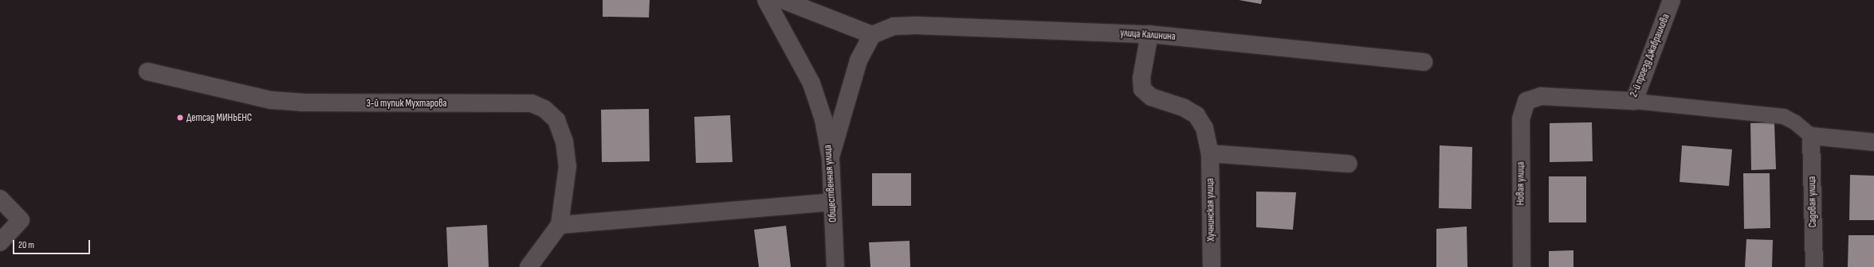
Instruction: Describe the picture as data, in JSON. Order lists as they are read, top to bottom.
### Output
{
  "streets": {
    "street": [
      "улица Калинина",
      "2-й проезд Джабраилова",
      "3-й тупик Мухтарова",
      "Общественная улица",
      "Новая улица",
      "Садовая улица",
      "Хучнинская улица"
    ]
  },
  "crossings": [
    ["улица Калинина", "Хучнинская улица"],
    ["2-й проезд Джабраилова", "Новая улица"]
  ],
  "places": ["Детсад МИНЬЕНС"],
  "scale_bar": "20 m"
}
